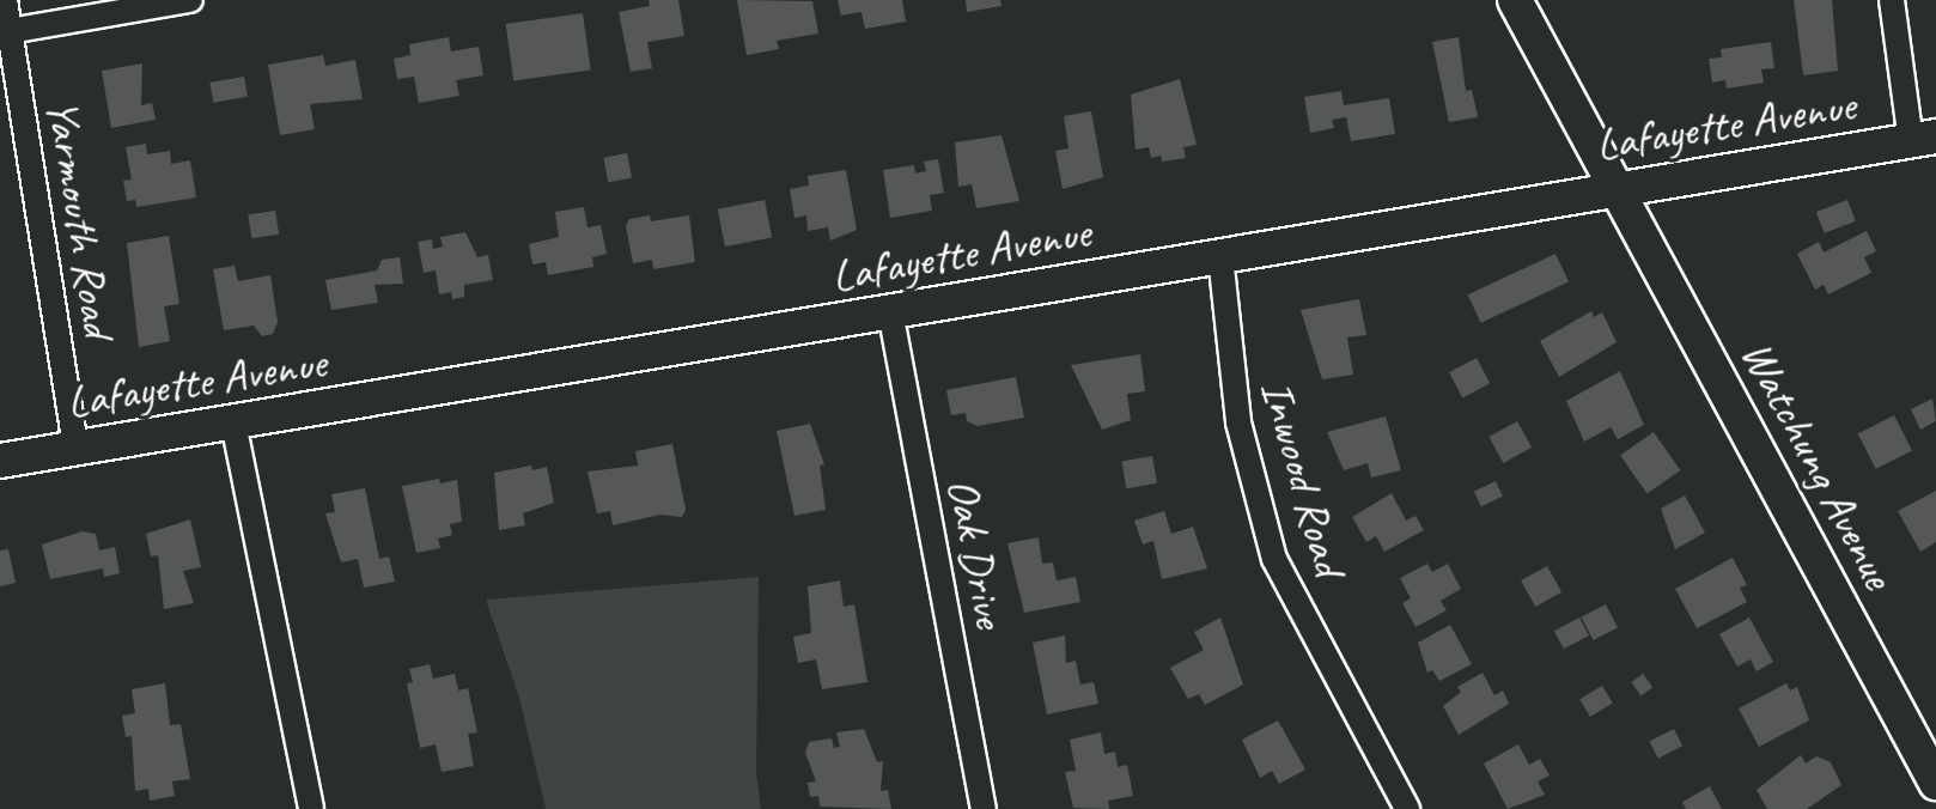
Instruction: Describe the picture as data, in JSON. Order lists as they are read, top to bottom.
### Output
{
  "streets": {
    "street": [
      "Lafayette Avenue",
      "Yarmouth Road",
      "Watchung Avenue",
      "Inwood Road",
      "Oak Drive"
    ]
  },
  "crossings": [
    ["Lafayette Avenue", "Yarmouth Road"],
    ["Lafayette Avenue", "Watchung Avenue"],
    ["Lafayette Avenue", "Inwood Road"],
    ["Lafayette Avenue", "Oak Drive"]
  ]
}
